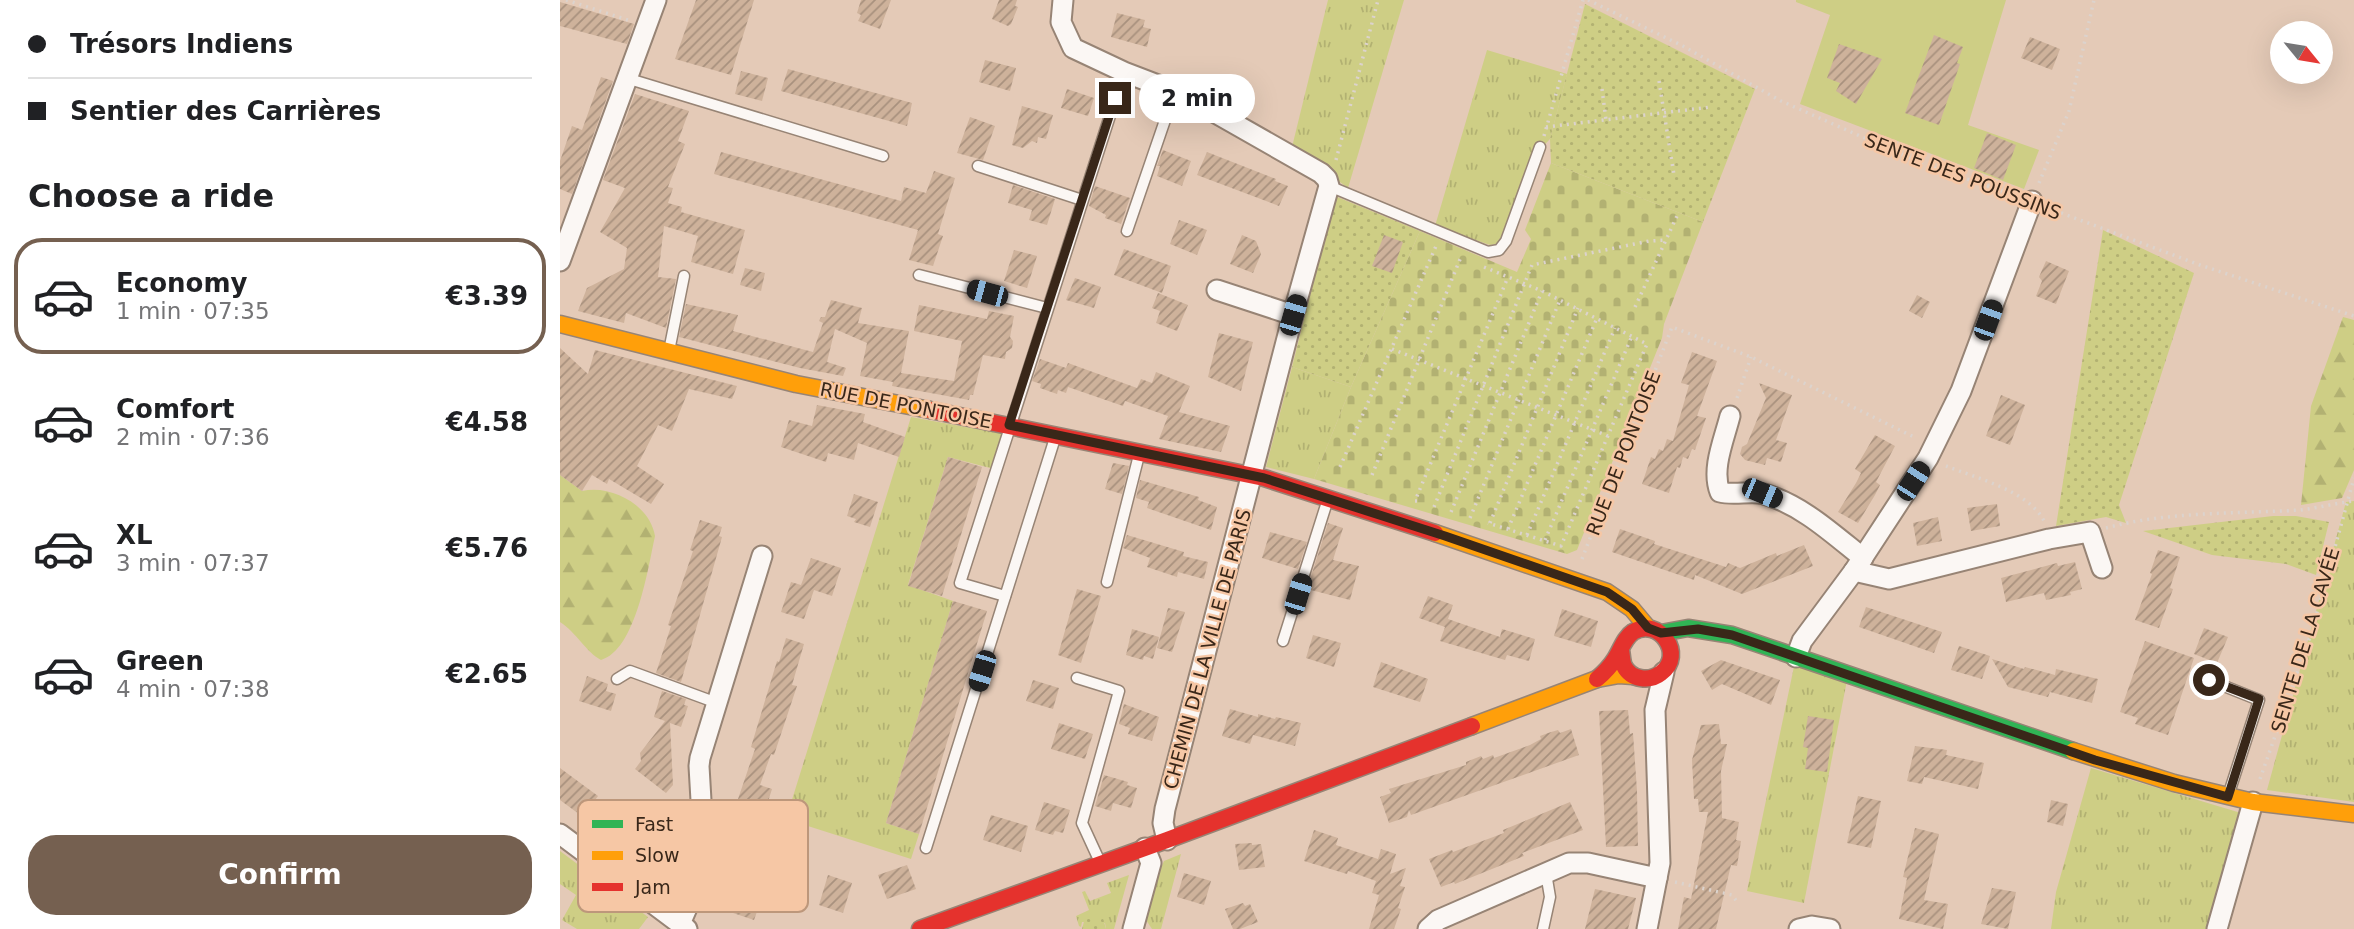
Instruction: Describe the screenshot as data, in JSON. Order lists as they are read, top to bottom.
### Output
{
  "streets": {
    "main road": ["RUE DE PONTOISE"],
    "street": ["CHEMIN DE LA VILLE DE PARIS"],
    "path": ["SENTE DES POUSSINS", "SENTE DE LA CAVÉE"]
  },
  "crossings": [
    ["RUE DE PONTOISE", "CHEMIN DE LA VILLE DE PARIS"]
  ],
  "legend": ["Fast", "Slow", "Jam"],
  "north": "bottom right",
  "page": {
    "banner": ["Trésors Indiens", "Sentier des Carrières"],
    "bubble": "2 min",
    "heading": "Choose a ride",
    "list": [
      {
        "name": "Economy",
        "note": "1 min · 07:35",
        "value": "€3.39"
      },
      {
        "name": "Comfort",
        "note": "2 min · 07:36",
        "value": "€4.58"
      },
      {
        "name": "XL",
        "note": "3 min · 07:37",
        "value": "€5.76"
      },
      {
        "name": "Green",
        "note": "4 min · 07:38",
        "value": "€2.65"
      }
    ],
    "buttons": "Confirm"
  }
}
